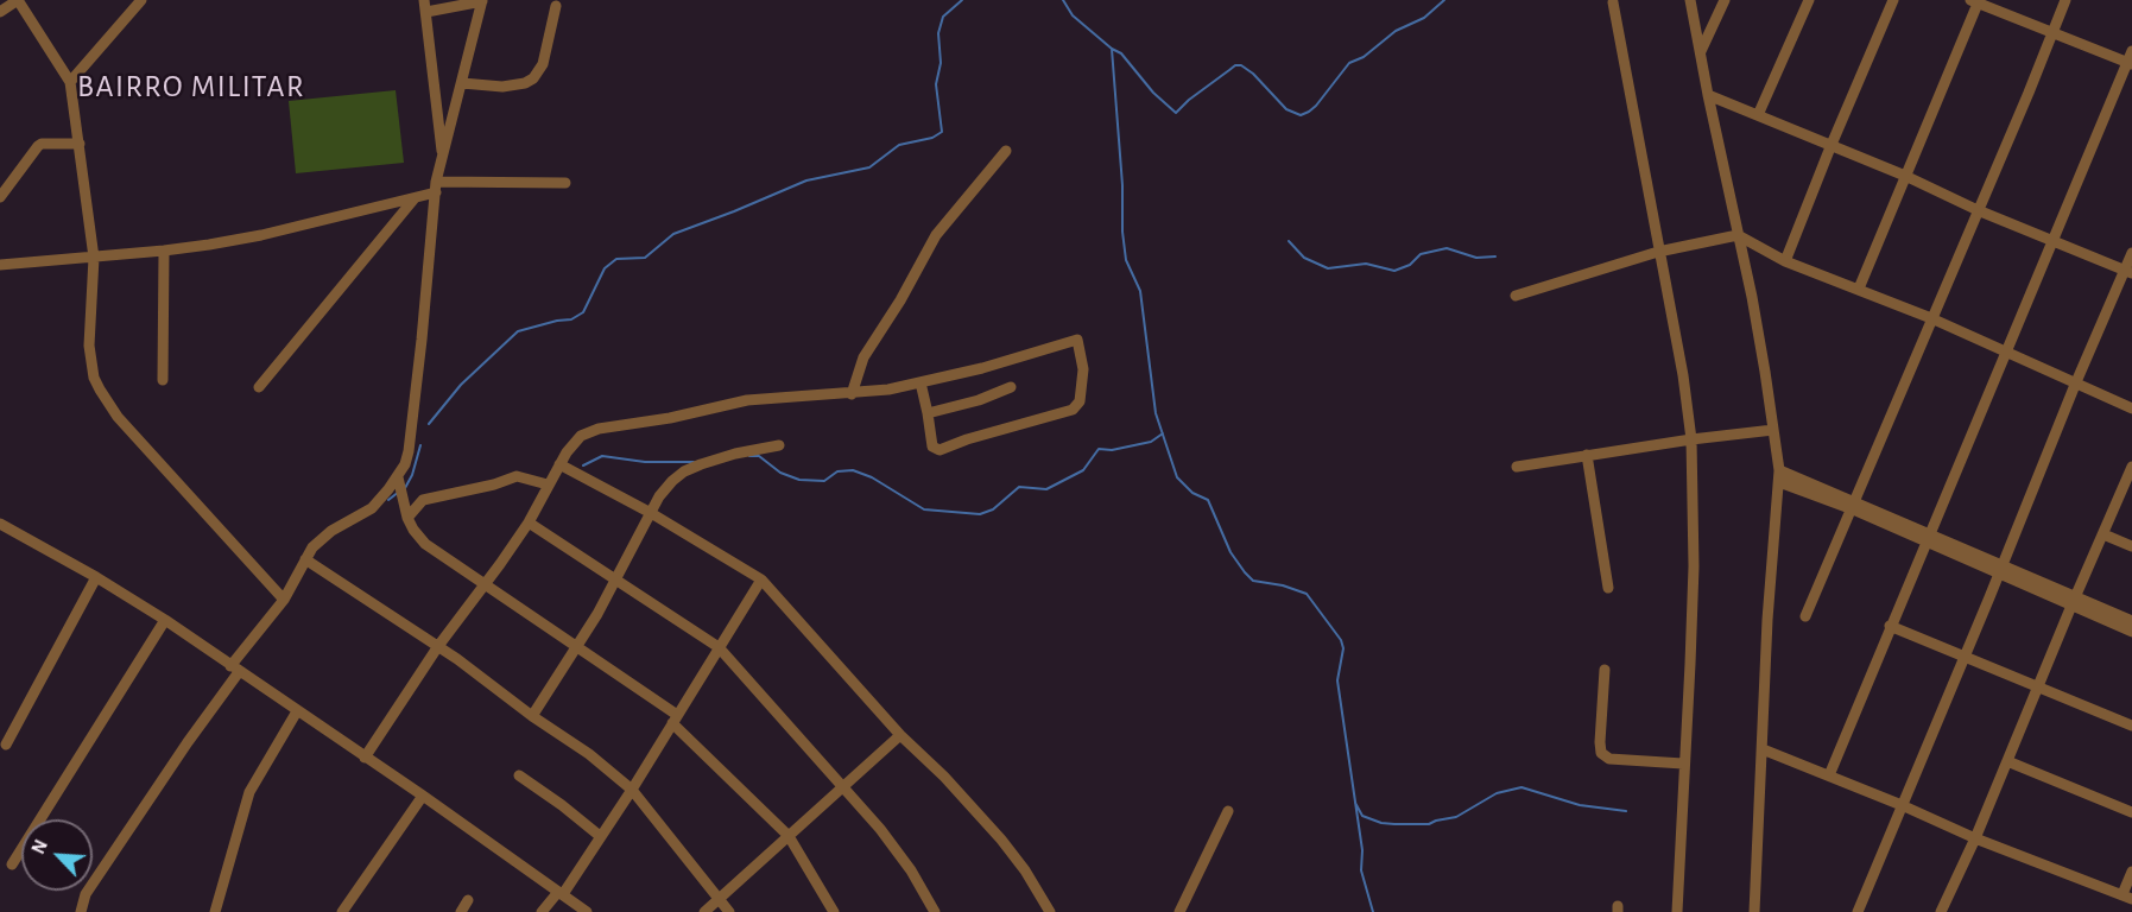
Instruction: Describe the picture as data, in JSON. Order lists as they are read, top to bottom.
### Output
{
  "districts": ["BAIRRO MILITAR"],
  "north": "top left"
}
